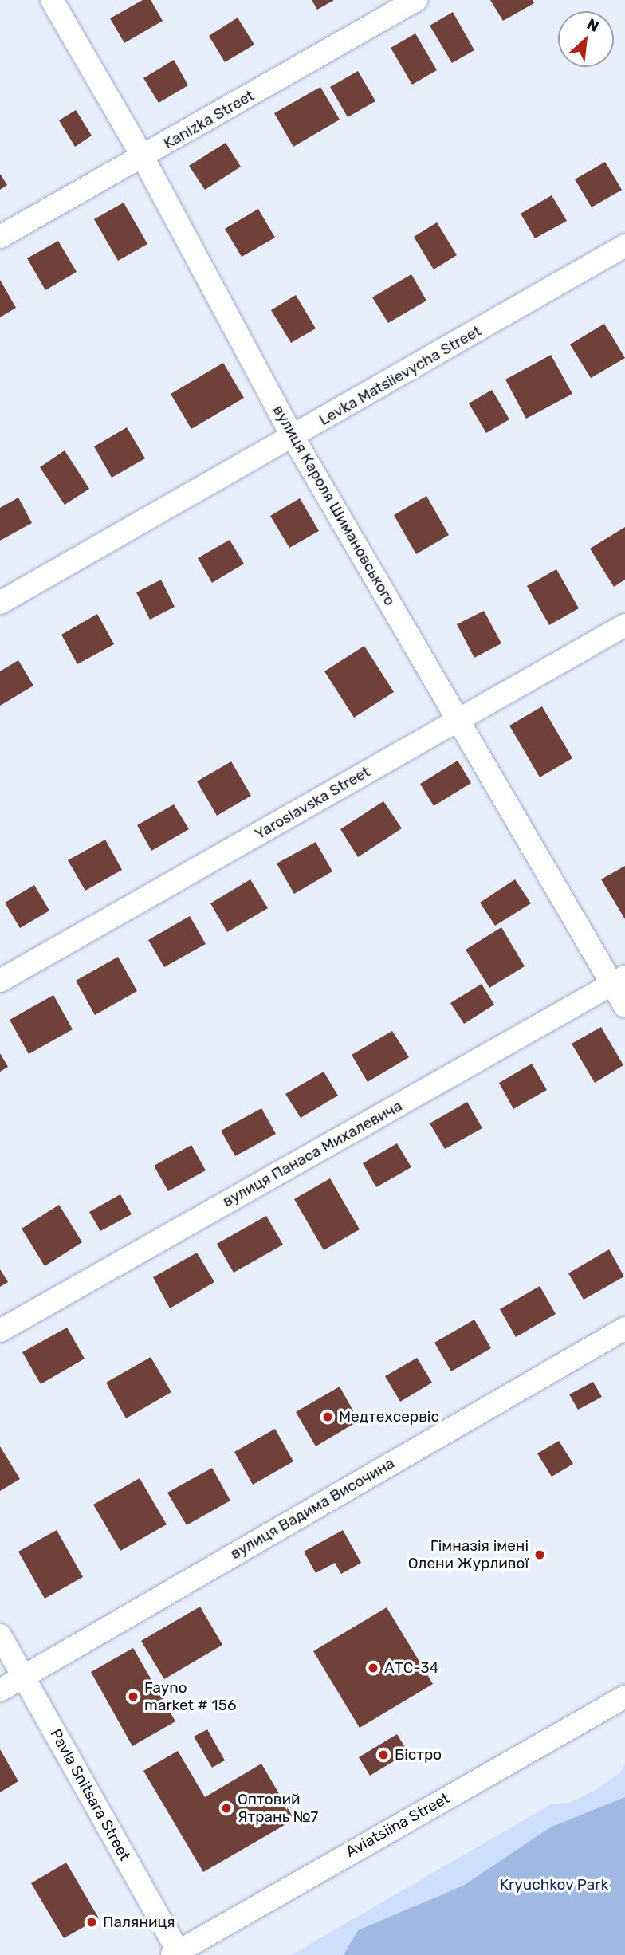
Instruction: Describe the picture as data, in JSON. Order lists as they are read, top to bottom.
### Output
{
  "streets": {
    "street": [
      "Kanizka Street",
      "Levka Matsiievycha Street",
      "вулиця Кароля Шимановського",
      "Yaroslavska Street",
      "вулиця Панаса Михалевича",
      "вулиця Вадима Височина",
      "Pavla Snitsara Street",
      "Aviatsiina Street"
    ]
  },
  "crossings": [
    ["Kanizka Street", "вулиця Кароля Шимановського"],
    ["Levka Matsiievycha Street", "вулиця Кароля Шимановського"],
    ["вулиця Кароля Шимановського", "Yaroslavska Street"],
    ["вулиця Кароля Шимановського", "вулиця Панаса Михалевича"],
    ["вулиця Вадима Височина", "Pavla Snitsara Street"],
    ["Pavla Snitsara Street", "Aviatsiina Street"]
  ],
  "parks": ["Kryuchkov Park"],
  "places": [
    "Медтехсервіс",
    "Гімназія імені Олени Журливої",
    "АТС-34",
    "Fayno market # 156",
    "Бістро",
    "Оптовий Ятрань №7",
    "Паляниця"
  ],
  "north": "top right"
}
